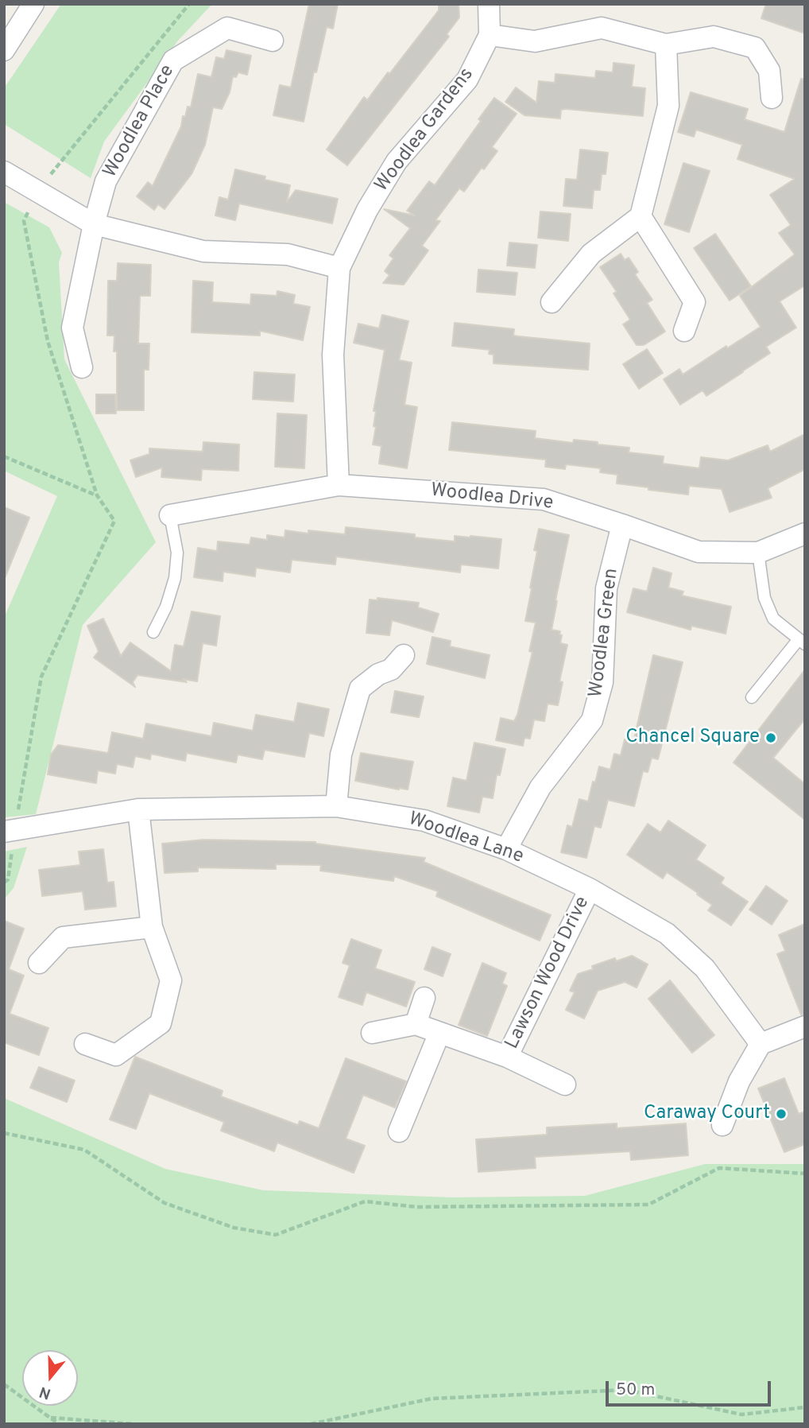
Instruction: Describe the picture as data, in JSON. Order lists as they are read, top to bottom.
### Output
{
  "streets": {
    "street": [
      "Woodlea Place",
      "Woodlea Gardens",
      "Woodlea Drive",
      "Woodlea Green",
      "Woodlea Lane",
      "Lawson Wood Drive"
    ]
  },
  "crossings": [
    ["Woodlea Gardens", "Woodlea Drive"],
    ["Woodlea Drive", "Woodlea Green"],
    ["Woodlea Green", "Woodlea Lane"],
    ["Woodlea Lane", "Lawson Wood Drive"]
  ],
  "places": ["Chancel Square", "Caraway Court"],
  "scale_bar": "50 m",
  "north": "bottom"
}
